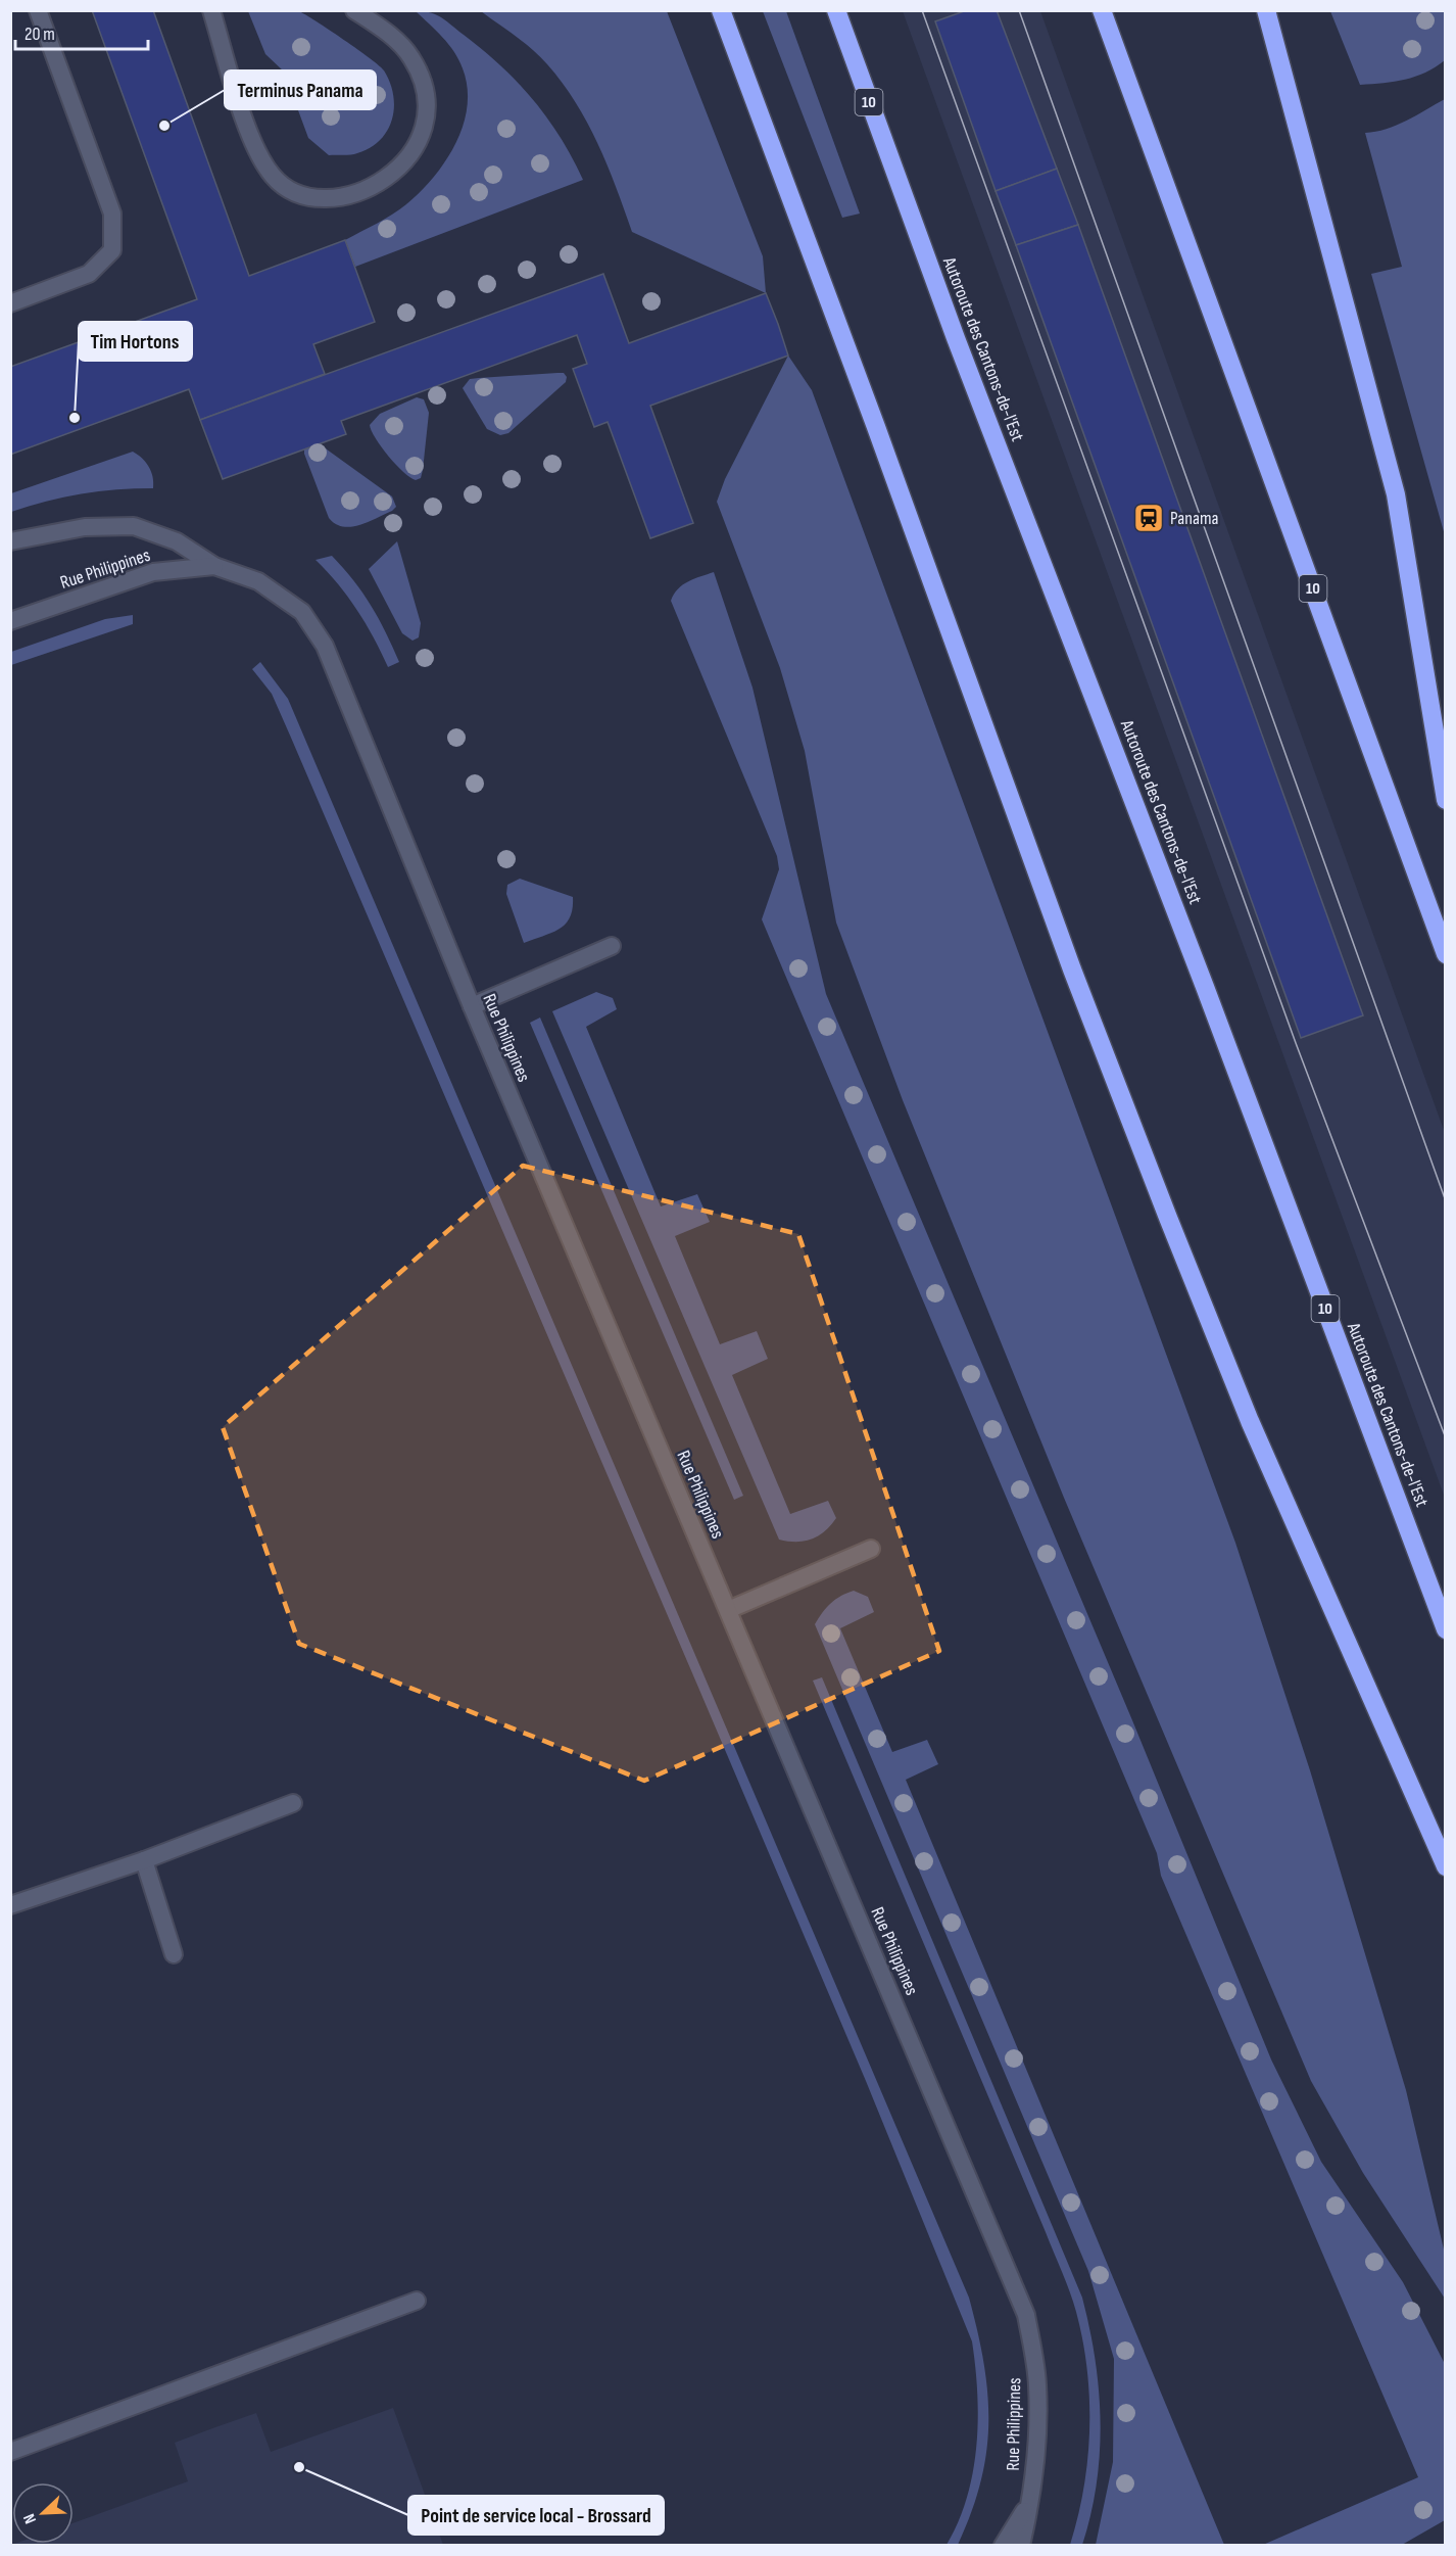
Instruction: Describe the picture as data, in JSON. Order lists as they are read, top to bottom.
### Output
{
  "streets": {
    "highway": ["10", "Autoroute des Cantons-de-l'Est"],
    "street": ["Rue Philippines"]
  },
  "places": {
    "other": ["Terminus Panama", "Tim Hortons", "Point de service local - Brossard"],
    "station": ["Panama"]
  },
  "scale_bar": "20 m",
  "north": "bottom left"
}
